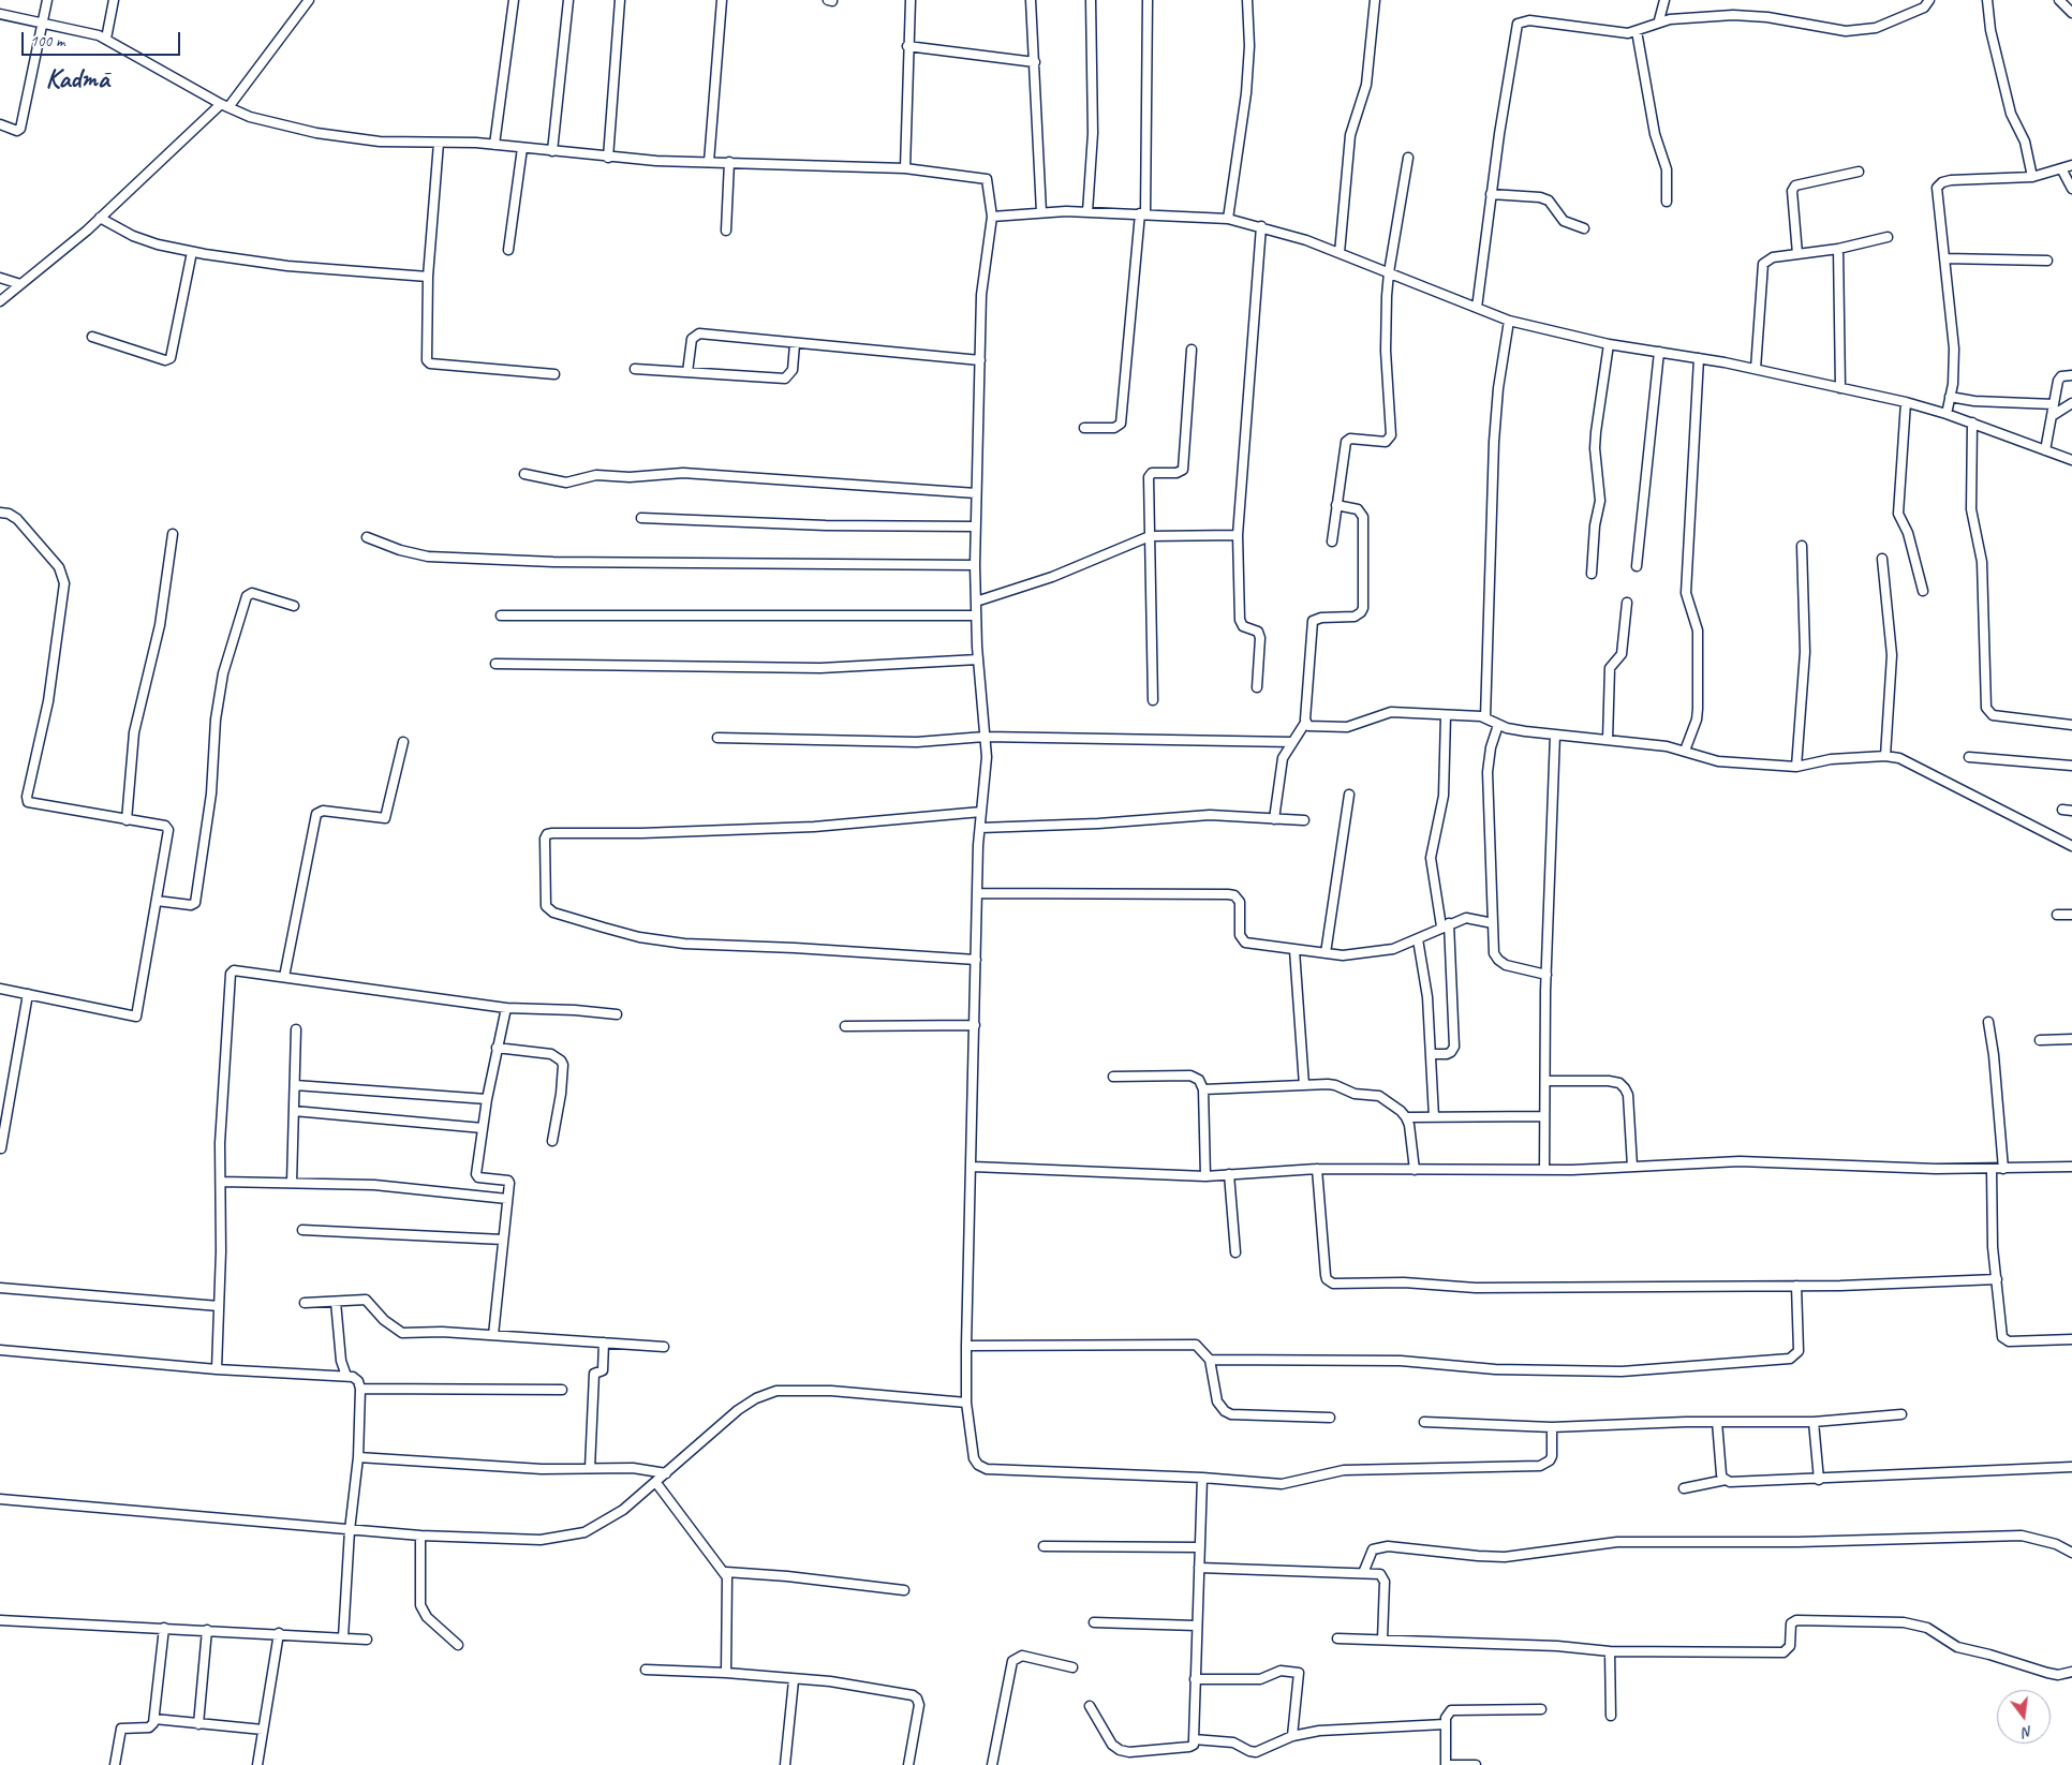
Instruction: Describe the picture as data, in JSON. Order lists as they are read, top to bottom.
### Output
{
  "districts": ["Kadmā"],
  "scale_bar": "100 m",
  "north": "bottom"
}
